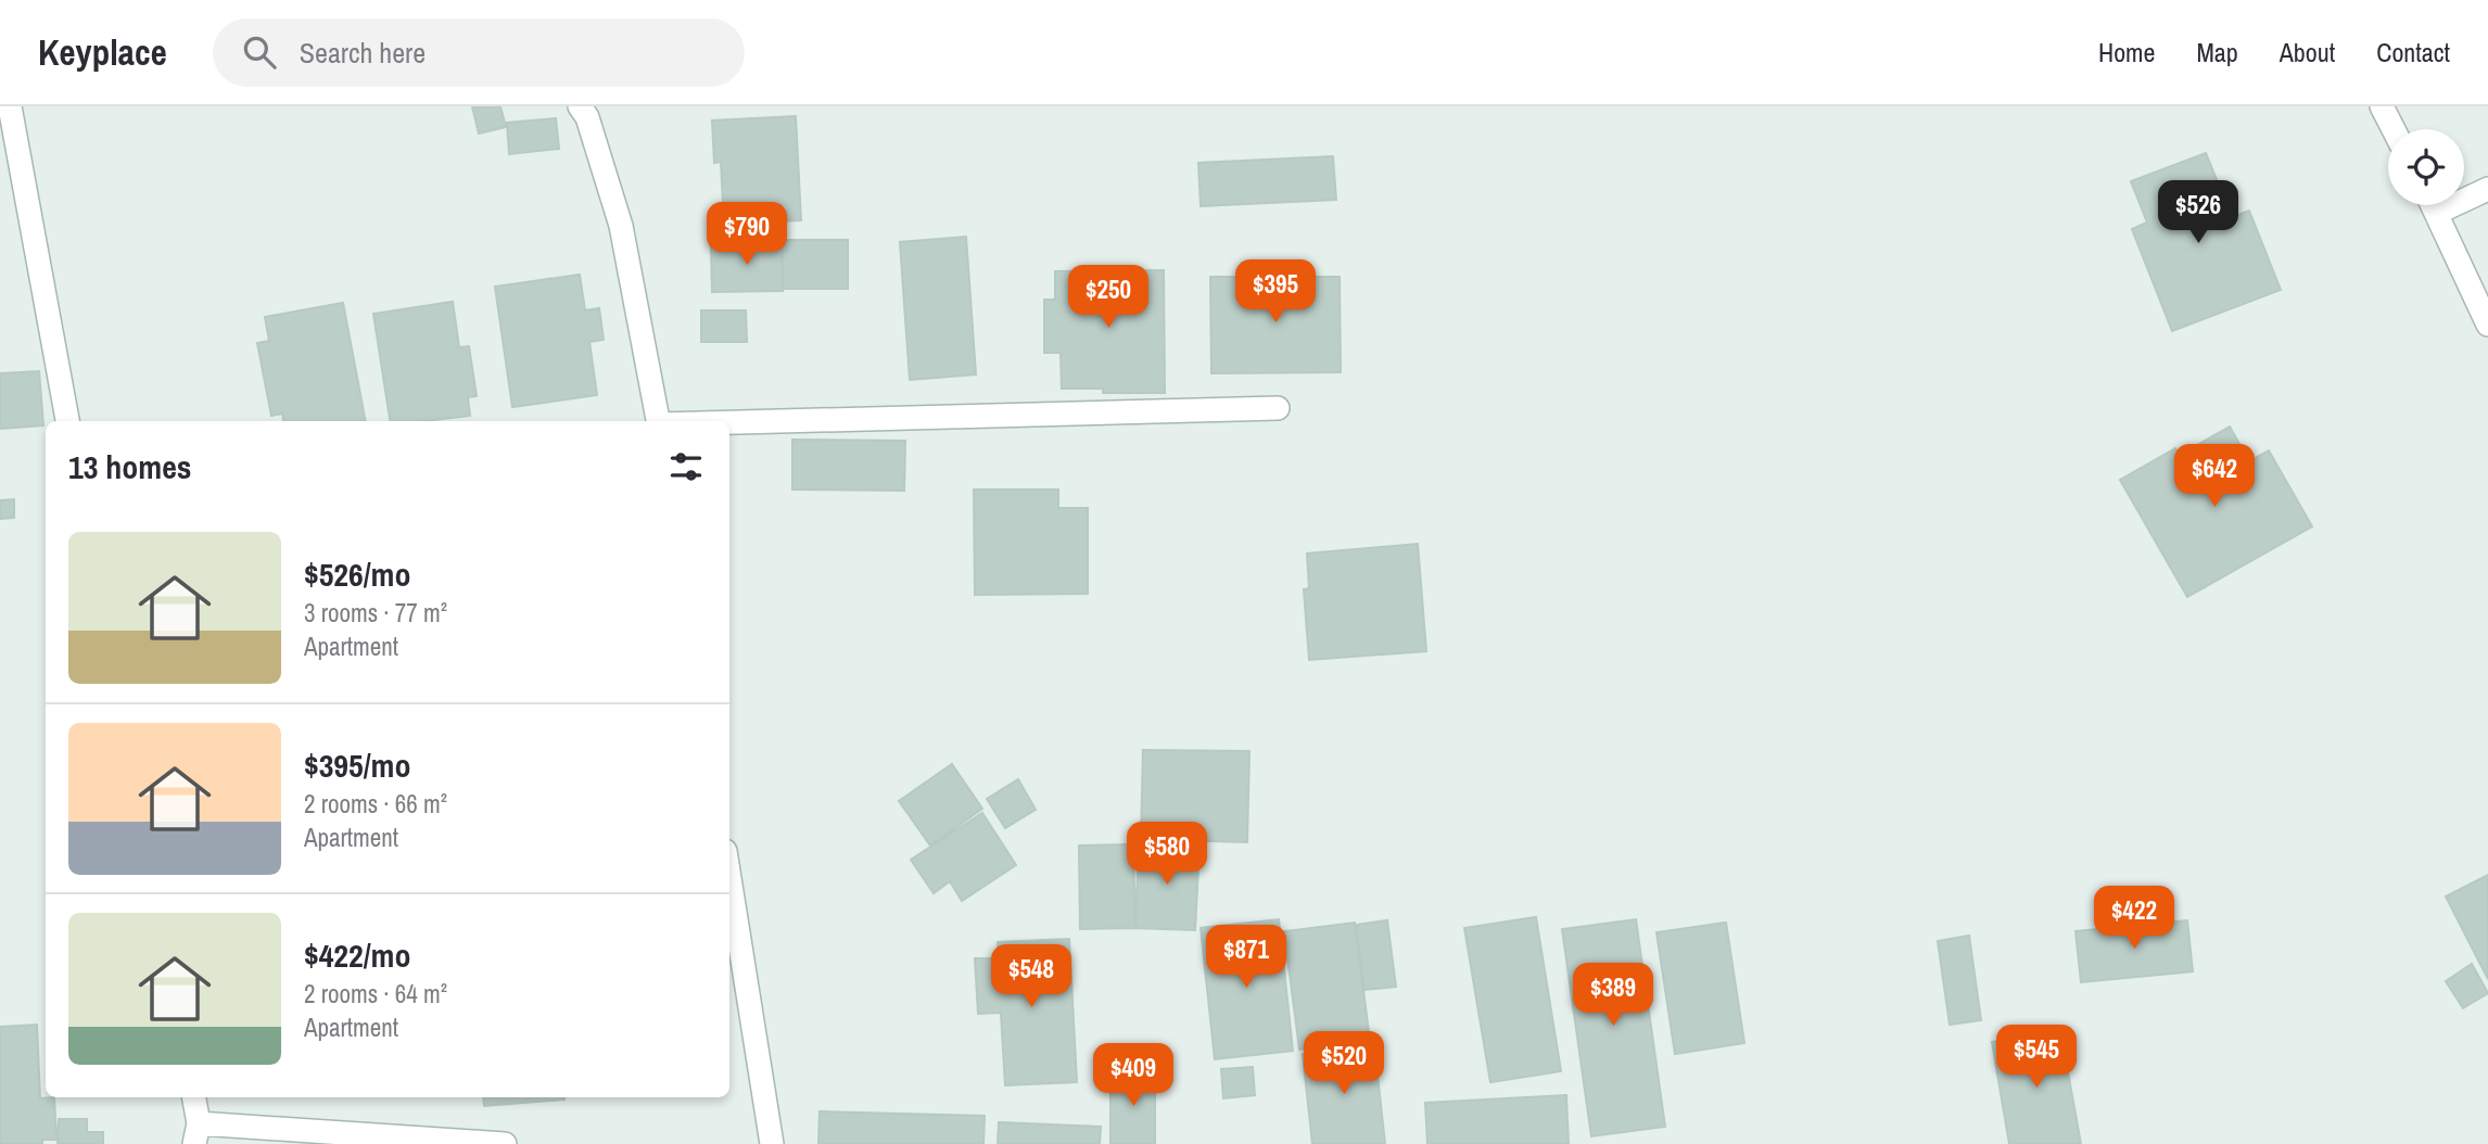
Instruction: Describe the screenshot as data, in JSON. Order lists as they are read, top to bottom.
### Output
{
  "page": {
    "header": "Keyplace",
    "search": "Search here",
    "nav": [
      "Home",
      "Map",
      "About",
      "Contact"
    ],
    "price": [
      "$526",
      "$790",
      "$395",
      "$250",
      "$642",
      "$580",
      "$422",
      "$871",
      "$548",
      "$389",
      "$545",
      "$520",
      "$409"
    ],
    "heading": "13 homes",
    "list": [
      {
        "name": "$526/mo",
        "note": "3 rooms · 77 m² · Apartment"
      },
      {
        "name": "$395/mo",
        "note": "2 rooms · 66 m² · Apartment"
      },
      {
        "name": "$422/mo",
        "note": "2 rooms · 64 m² · Apartment"
      }
    ]
  }
}
